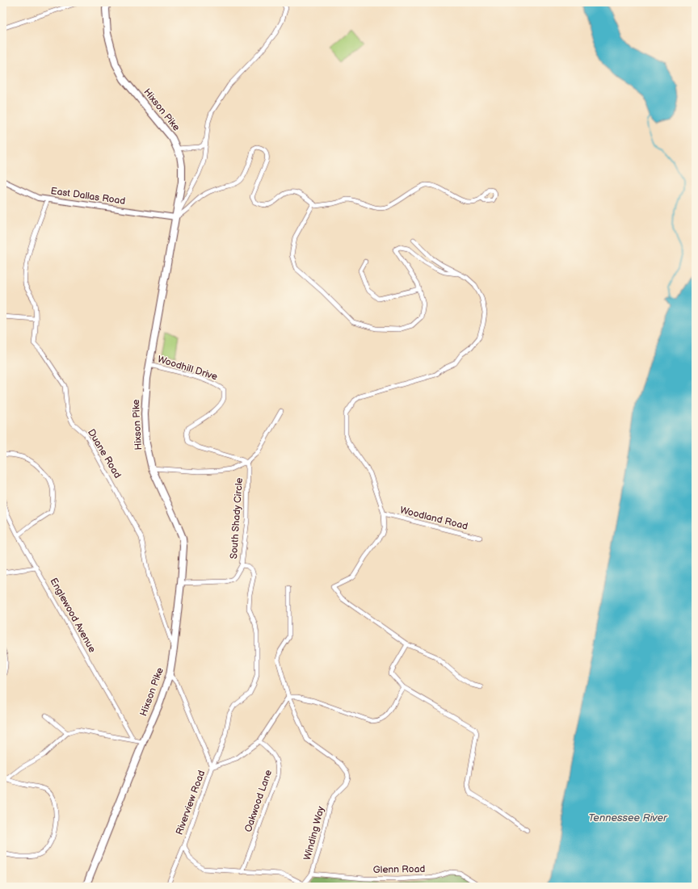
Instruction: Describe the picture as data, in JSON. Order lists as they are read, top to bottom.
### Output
{
  "streets": {
    "main road": ["Hixson Pike"],
    "street": [
      "East Dallas Road",
      "Woodhill Drive",
      "Duane Road",
      "South Shady Circle",
      "Woodland Road",
      "Englewood Avenue",
      "Oakwood Lane",
      "Riverview Road",
      "Winding Way",
      "Glenn Road"
    ]
  },
  "crossings": [
    ["Hixson Pike", "East Dallas Road"],
    ["Hixson Pike", "Woodhill Drive"],
    ["Hixson Pike", "Duane Road"],
    ["Hixson Pike", "South Shady Circle"],
    ["Hixson Pike", "Riverview Road"],
    ["East Dallas Road", "Duane Road"],
    ["Woodhill Drive", "South Shady Circle"],
    ["Oakwood Lane", "Riverview Road"],
    ["Riverview Road", "Winding Way"],
    ["Winding Way", "Glenn Road"]
  ],
  "water": ["Tennessee River"]
}
